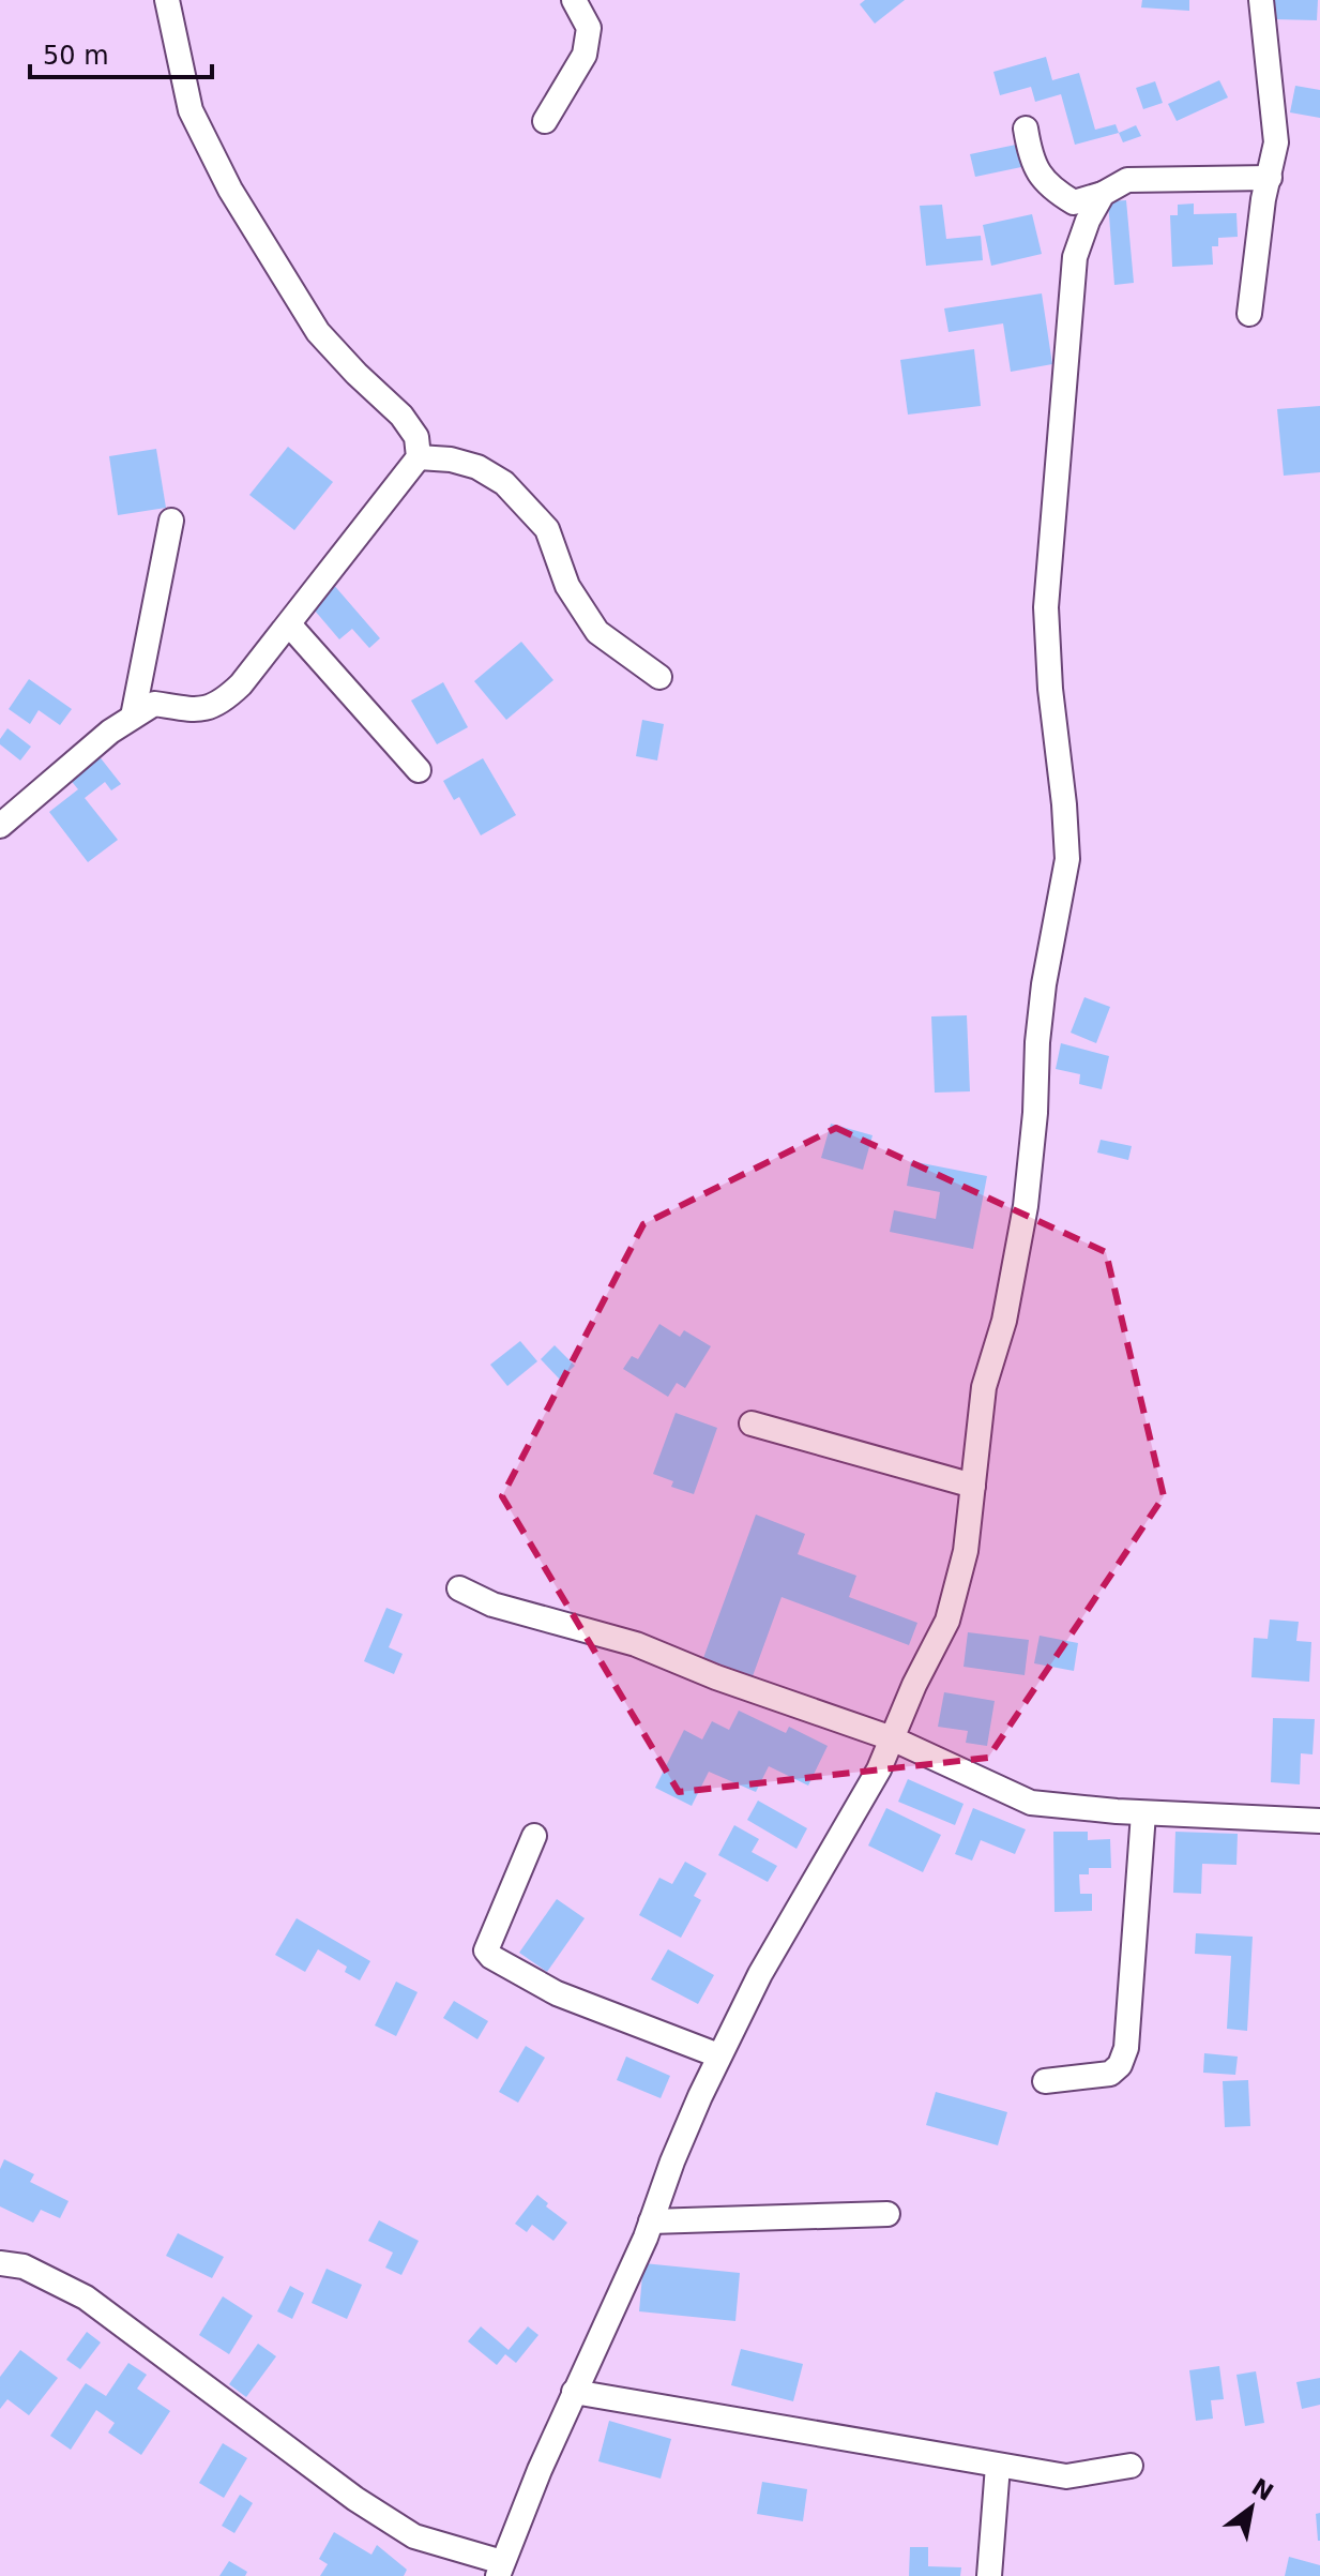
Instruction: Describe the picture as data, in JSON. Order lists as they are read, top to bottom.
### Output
{
  "scale_bar": "50 m",
  "north": "top right"
}
